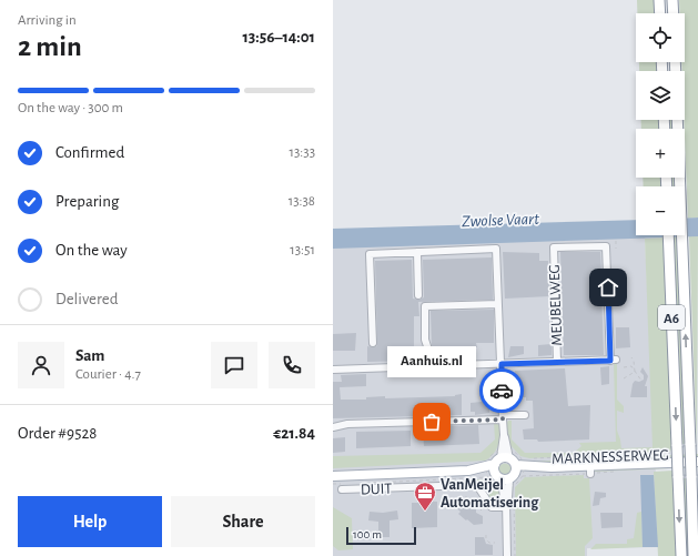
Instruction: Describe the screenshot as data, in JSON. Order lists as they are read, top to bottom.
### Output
{
  "streets": {
    "highway": ["A6"],
    "main road": ["MARKNESSERWEG"],
    "street": ["MEUBELWEG", "DUIT"]
  },
  "crossings": [
    ["A6", "MARKNESSERWEG"],
    ["MARKNESSERWEG", "DUIT"]
  ],
  "water": ["Zwolse Vaart"],
  "places": {
    "other": ["Aanhuis.nl"],
    "office": ["VanMeijel Automatisering"]
  },
  "scale_bar": "100 m",
  "page": {
    "heading": ["2 min", "Arriving in", "13:56–14:01"],
    "panel": [
      "Sam",
      "Courier · 4.7",
      "Order #9528",
      "€21.84"
    ],
    "map_buttons": ["+", "−"],
    "bar": "On the way · 300 m",
    "list": [
      ["Confirmed", "13:33"],
      ["Preparing", "13:38"],
      ["On the way", "13:51"],
      "Delivered"
    ],
    "bubble": "Aanhuis.nl",
    "buttons": ["Help", "Share"],
    "scale": "100 m"
  }
}
